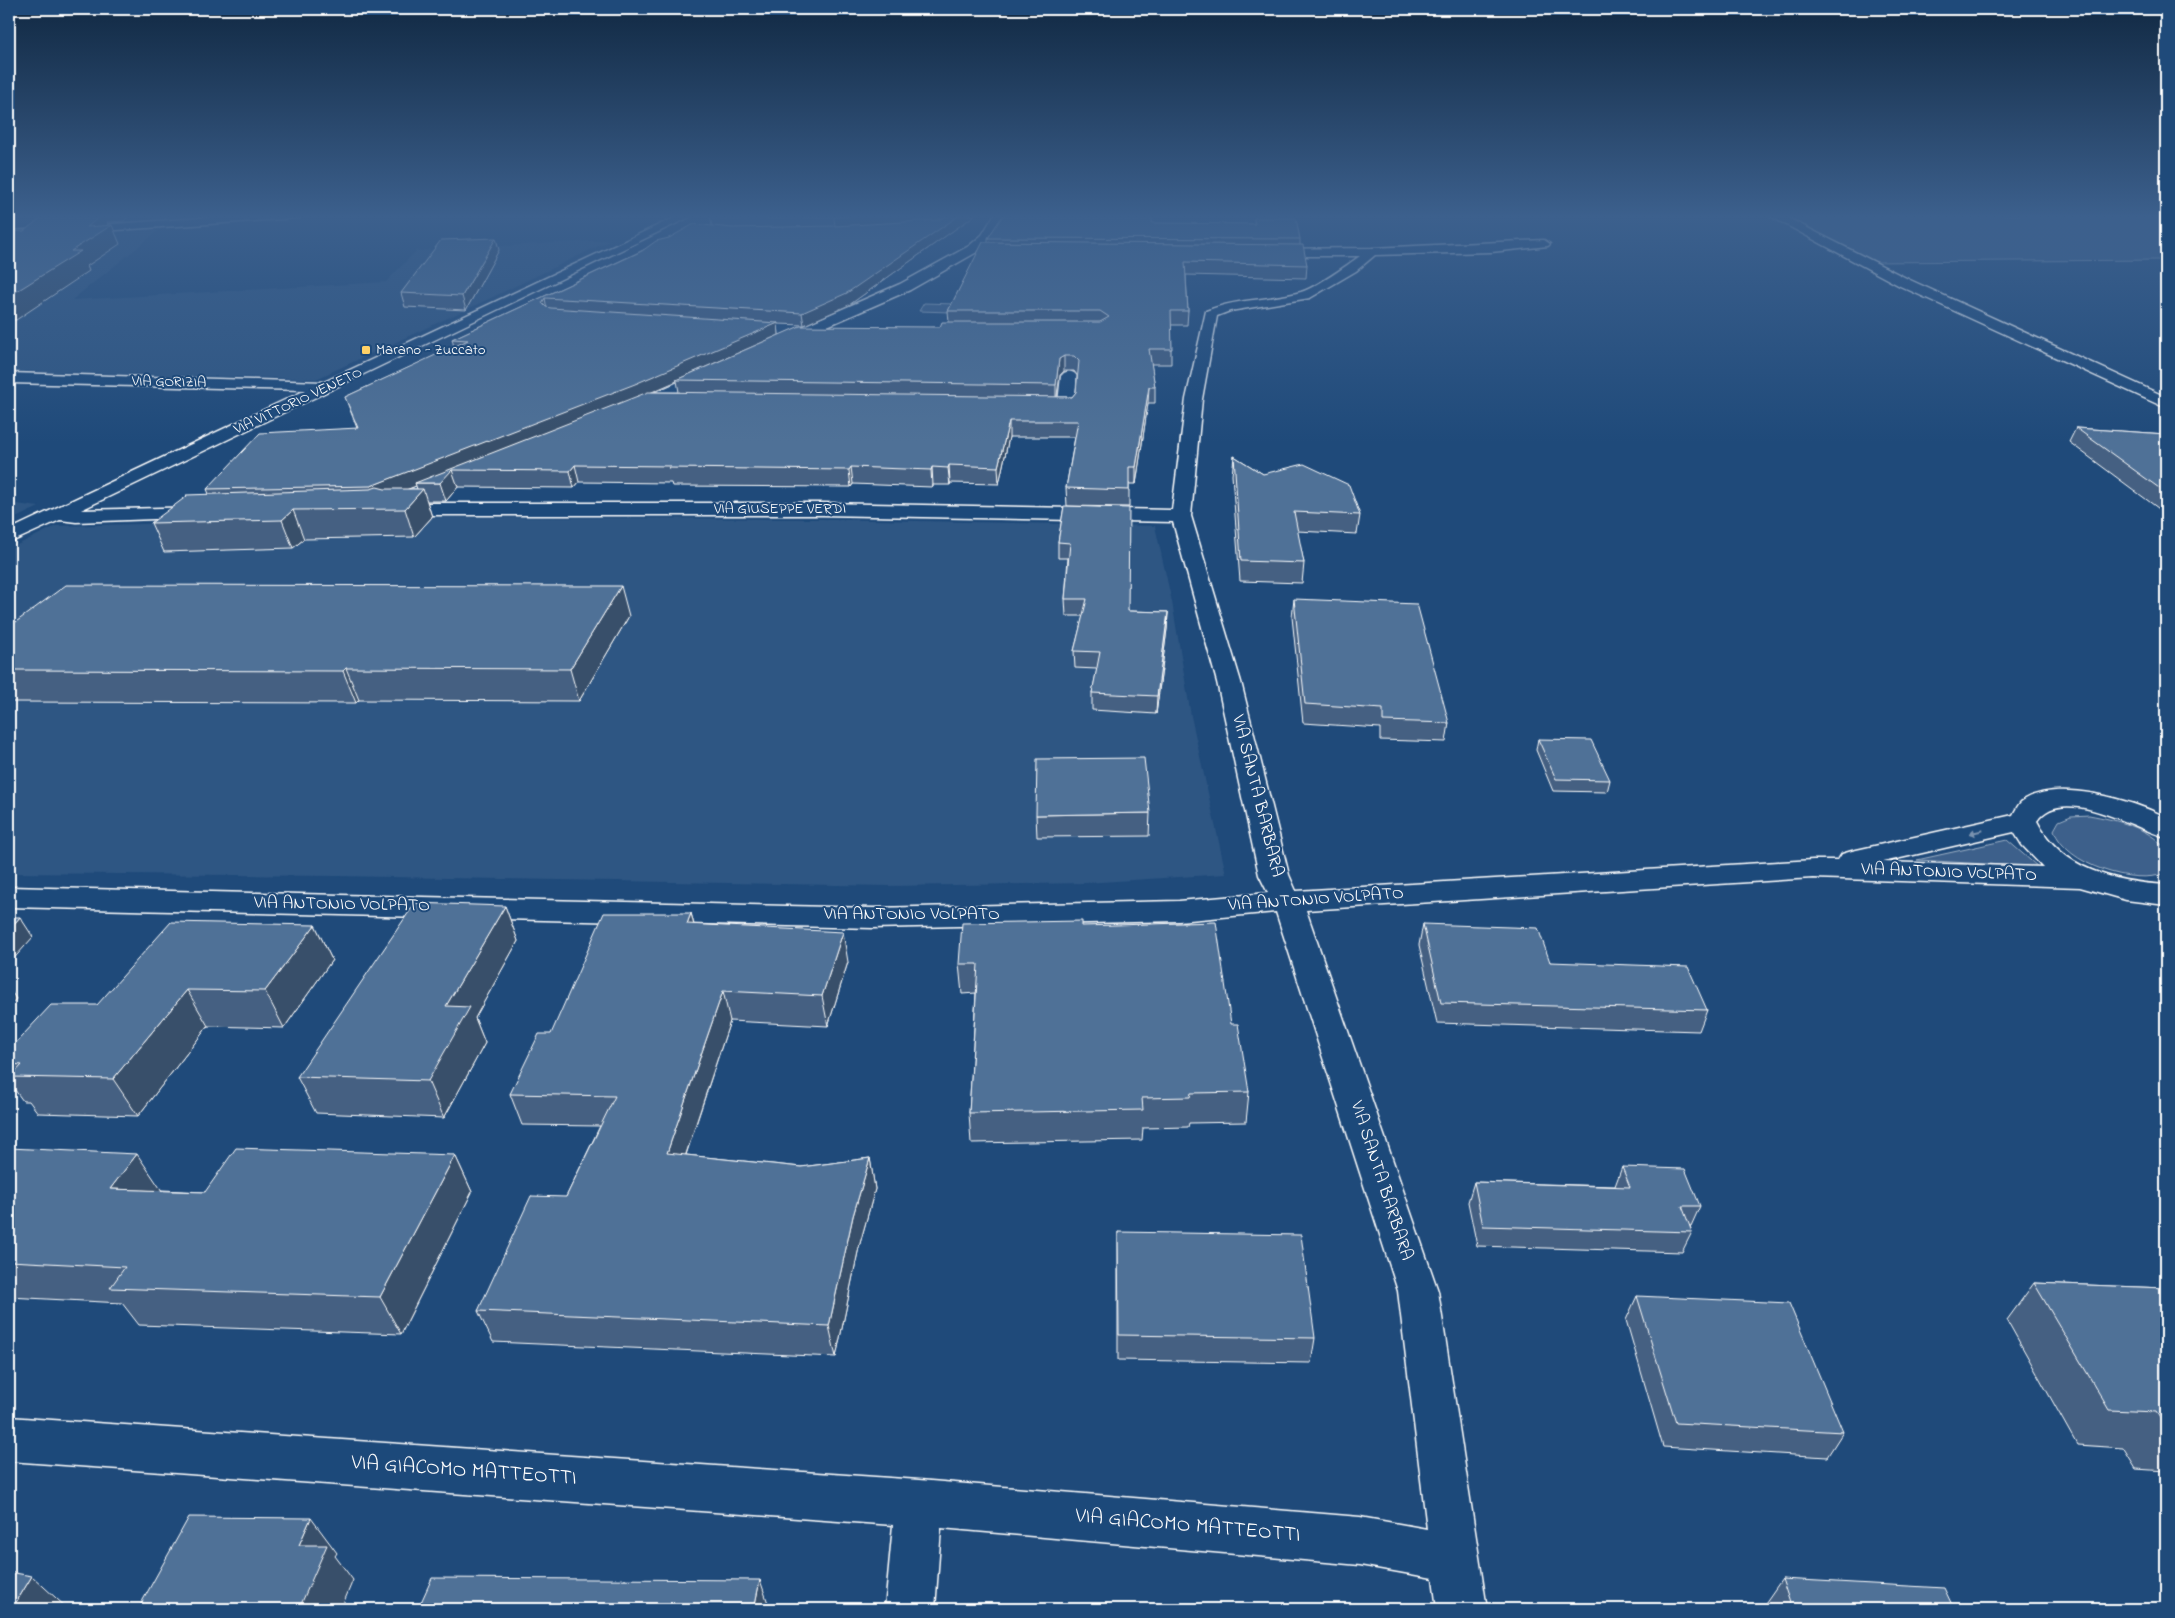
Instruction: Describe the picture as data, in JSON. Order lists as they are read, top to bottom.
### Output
{
  "streets": {
    "street": [
      "VIA GORIZIA",
      "VIA VITTORIO VENETO",
      "VIA GIUSEPPE VERDI",
      "VIA SANTA BARBARA",
      "VIA ANTONIO VOLPATO",
      "VIA GIACOMO MATTEOTTI"
    ]
  },
  "crossings": [
    ["VIA GORIZIA", "VIA VITTORIO VENETO"],
    ["VIA GIUSEPPE VERDI", "VIA SANTA BARBARA"],
    ["VIA SANTA BARBARA", "VIA ANTONIO VOLPATO"],
    ["VIA SANTA BARBARA", "VIA GIACOMO MATTEOTTI"]
  ],
  "places": {
    "transit": ["Marano - Zuccato"]
  }
}
